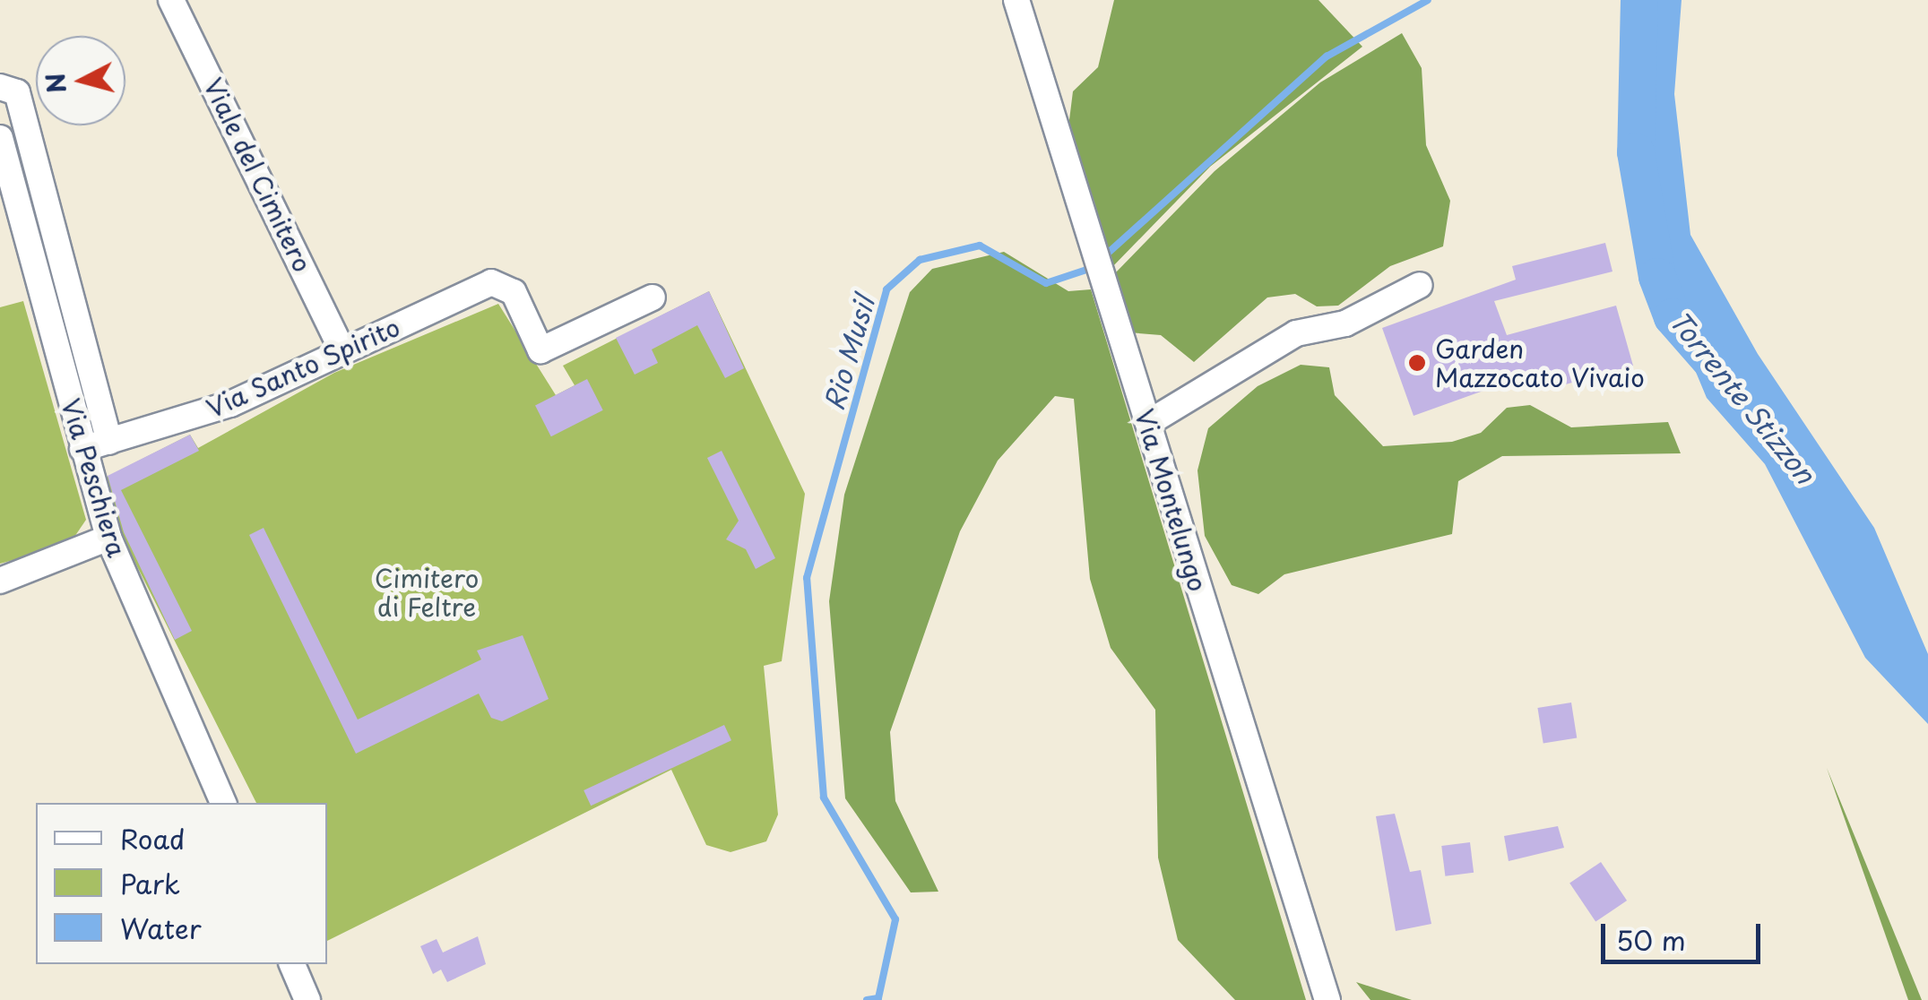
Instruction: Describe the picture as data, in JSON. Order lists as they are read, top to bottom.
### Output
{
  "streets": {
    "street": [
      "Viale del Cimitero",
      "Via Santo Spirito",
      "Via Peschiera",
      "Via Montelungo"
    ]
  },
  "crossings": [
    ["Viale del Cimitero", "Via Santo Spirito"],
    ["Via Santo Spirito", "Via Peschiera"]
  ],
  "water": ["Rio Musil", "Torrente Stizzon"],
  "parks": ["Cimitero di Feltre"],
  "places": ["Garden Mazzocato Vivaio"],
  "legend": ["Road", "Park", "Water"],
  "scale_bar": "50 m",
  "north": "left"
}
